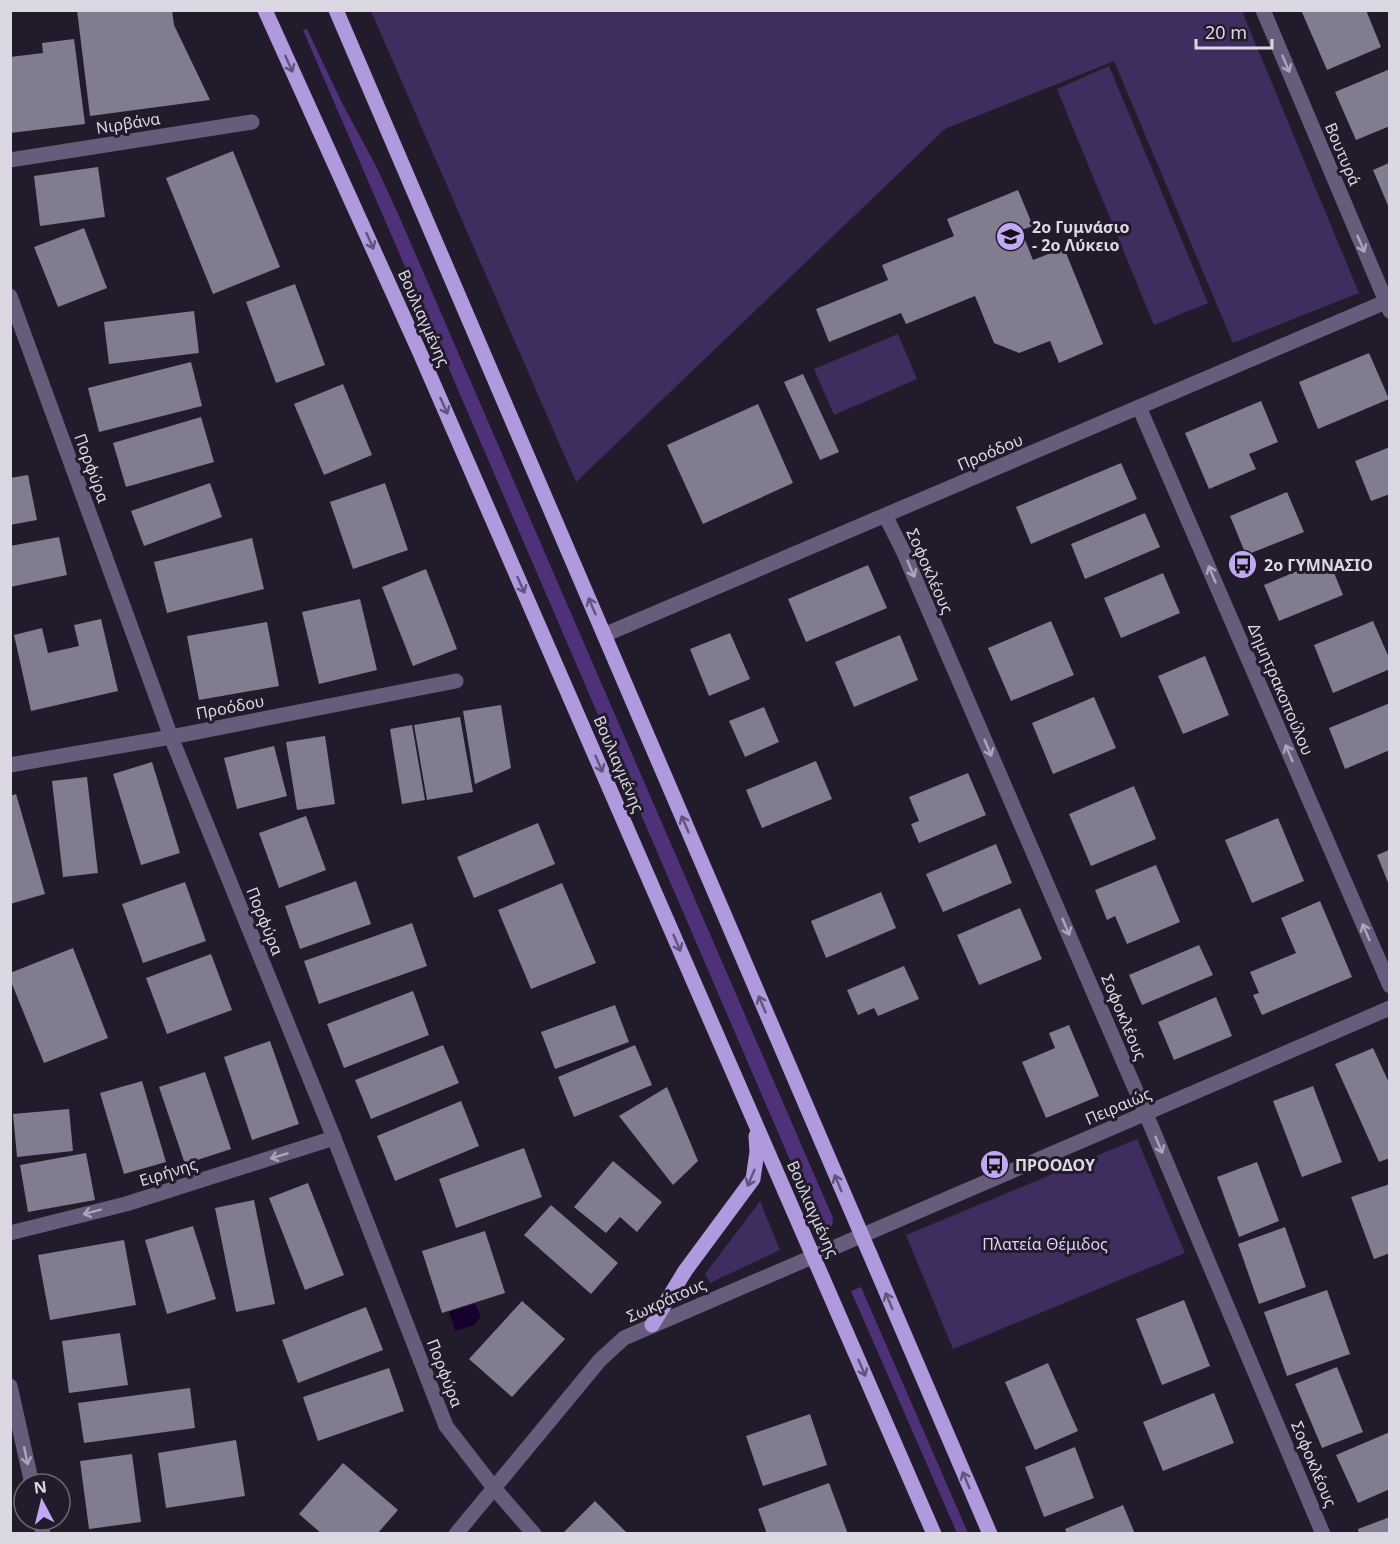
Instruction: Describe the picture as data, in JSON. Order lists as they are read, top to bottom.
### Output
{
  "streets": {
    "main road": ["Βουλιαγμένης"],
    "street": [
      "Νιρβάνα",
      "Βουτυρά",
      "Προόδου",
      "Πορφύρα",
      "Σοφοκλέους",
      "Δημητρακοπούλου",
      "Πειραιώς",
      "Ειρήνης",
      "Σωκράτους"
    ]
  },
  "crossings": [
    ["Βουτυρά", "Προόδου"],
    ["Βουλιαγμένης", "Προόδου"],
    ["Βουλιαγμένης", "Πειραιώς"],
    ["Βουλιαγμένης", "Σωκράτους"],
    ["Προόδου", "Πορφύρα"],
    ["Προόδου", "Σοφοκλέους"],
    ["Προόδου", "Δημητρακοπούλου"],
    ["Πορφύρα", "Ειρήνης"],
    ["Πορφύρα", "Σωκράτους"],
    ["Σοφοκλέους", "Πειραιώς"],
    ["Πειραιώς", "Σωκράτους"]
  ],
  "one_way": [
    "Βουτυρά",
    "Σοφοκλέους",
    "Δημητρακοπούλου",
    "Ειρήνης"
  ],
  "parks": ["Πλατεία Θέμιδος"],
  "places": {
    "school or university": ["2ο Γυμνάσιο - 2ο Λύκειο"],
    "bus stop": ["2ο ΓΥΜΝΑΣΙΟ", "ΠΡΟΟΔΟΥ"]
  },
  "scale_bar": "20 m",
  "north": "top"
}
